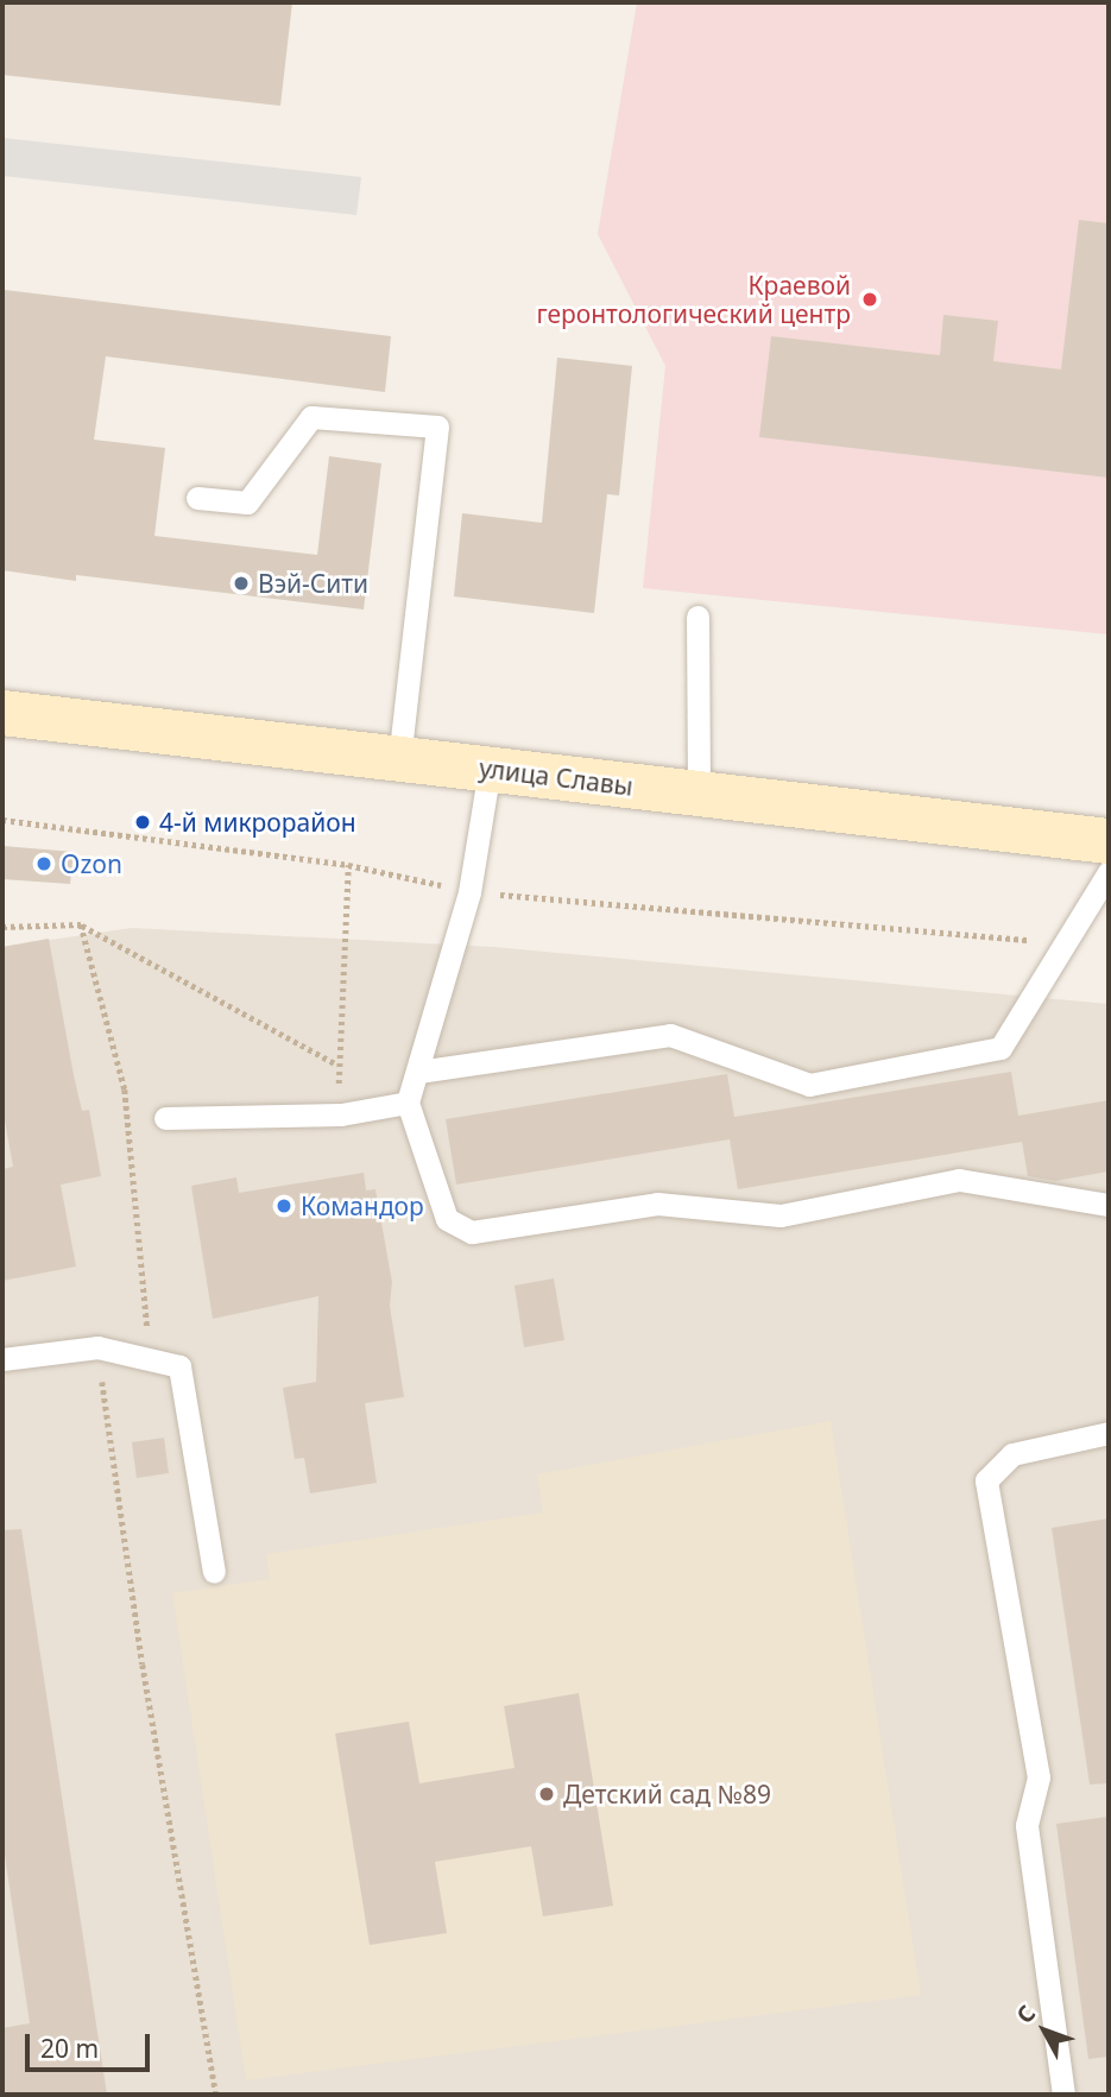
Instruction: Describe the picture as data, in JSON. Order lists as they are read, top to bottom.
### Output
{
  "streets": {
    "main road": ["улица Славы"]
  },
  "places": [
    "Краевой геронтологический центр",
    "Вэй-Сити",
    "4-й микрорайон",
    "Ozon",
    "Командор",
    "Детский сад №89"
  ],
  "scale_bar": "20 m",
  "north": "top left"
}
